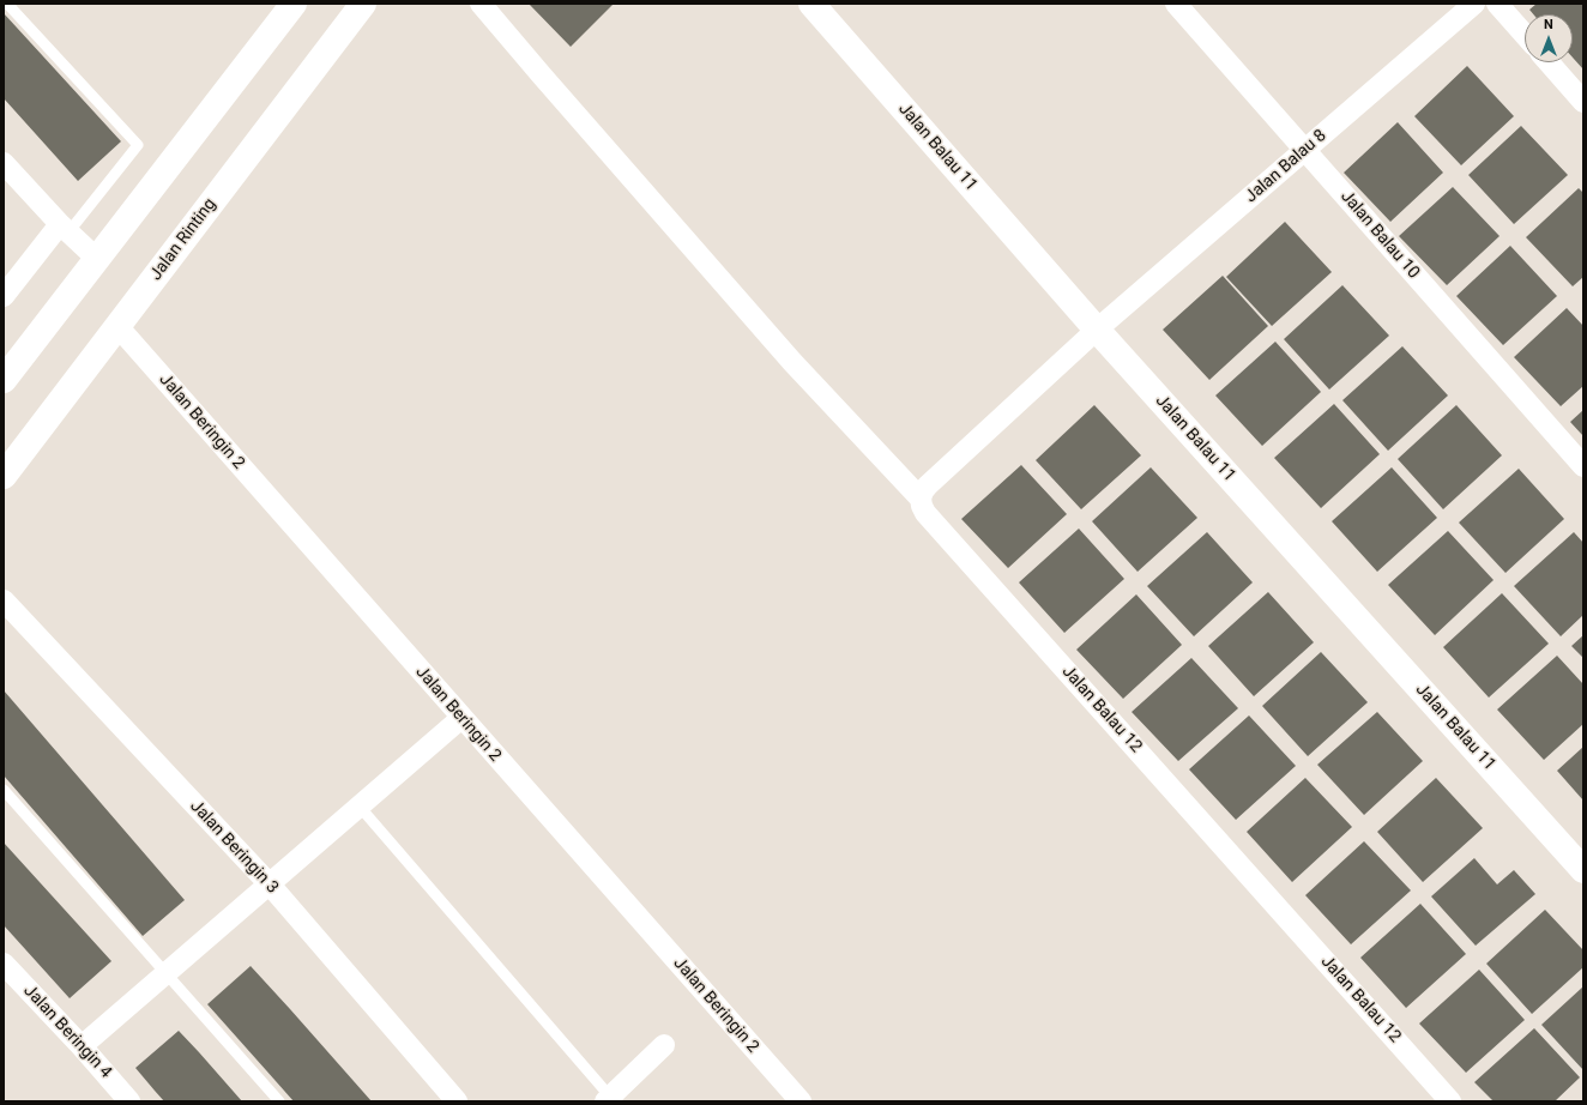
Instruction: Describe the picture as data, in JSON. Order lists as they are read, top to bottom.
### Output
{
  "streets": {
    "street": [
      "Jalan Balau 11",
      "Jalan Balau 8",
      "Jalan Balau 10",
      "Jalan Rinting",
      "Jalan Beringin 2",
      "Jalan Balau 12",
      "Jalan Beringin 3",
      "Jalan Beringin 4"
    ]
  },
  "crossings": [
    ["Jalan Balau 11", "Jalan Balau 8"],
    ["Jalan Balau 8", "Jalan Balau 10"],
    ["Jalan Rinting", "Jalan Beringin 2"]
  ],
  "north": "top"
}
